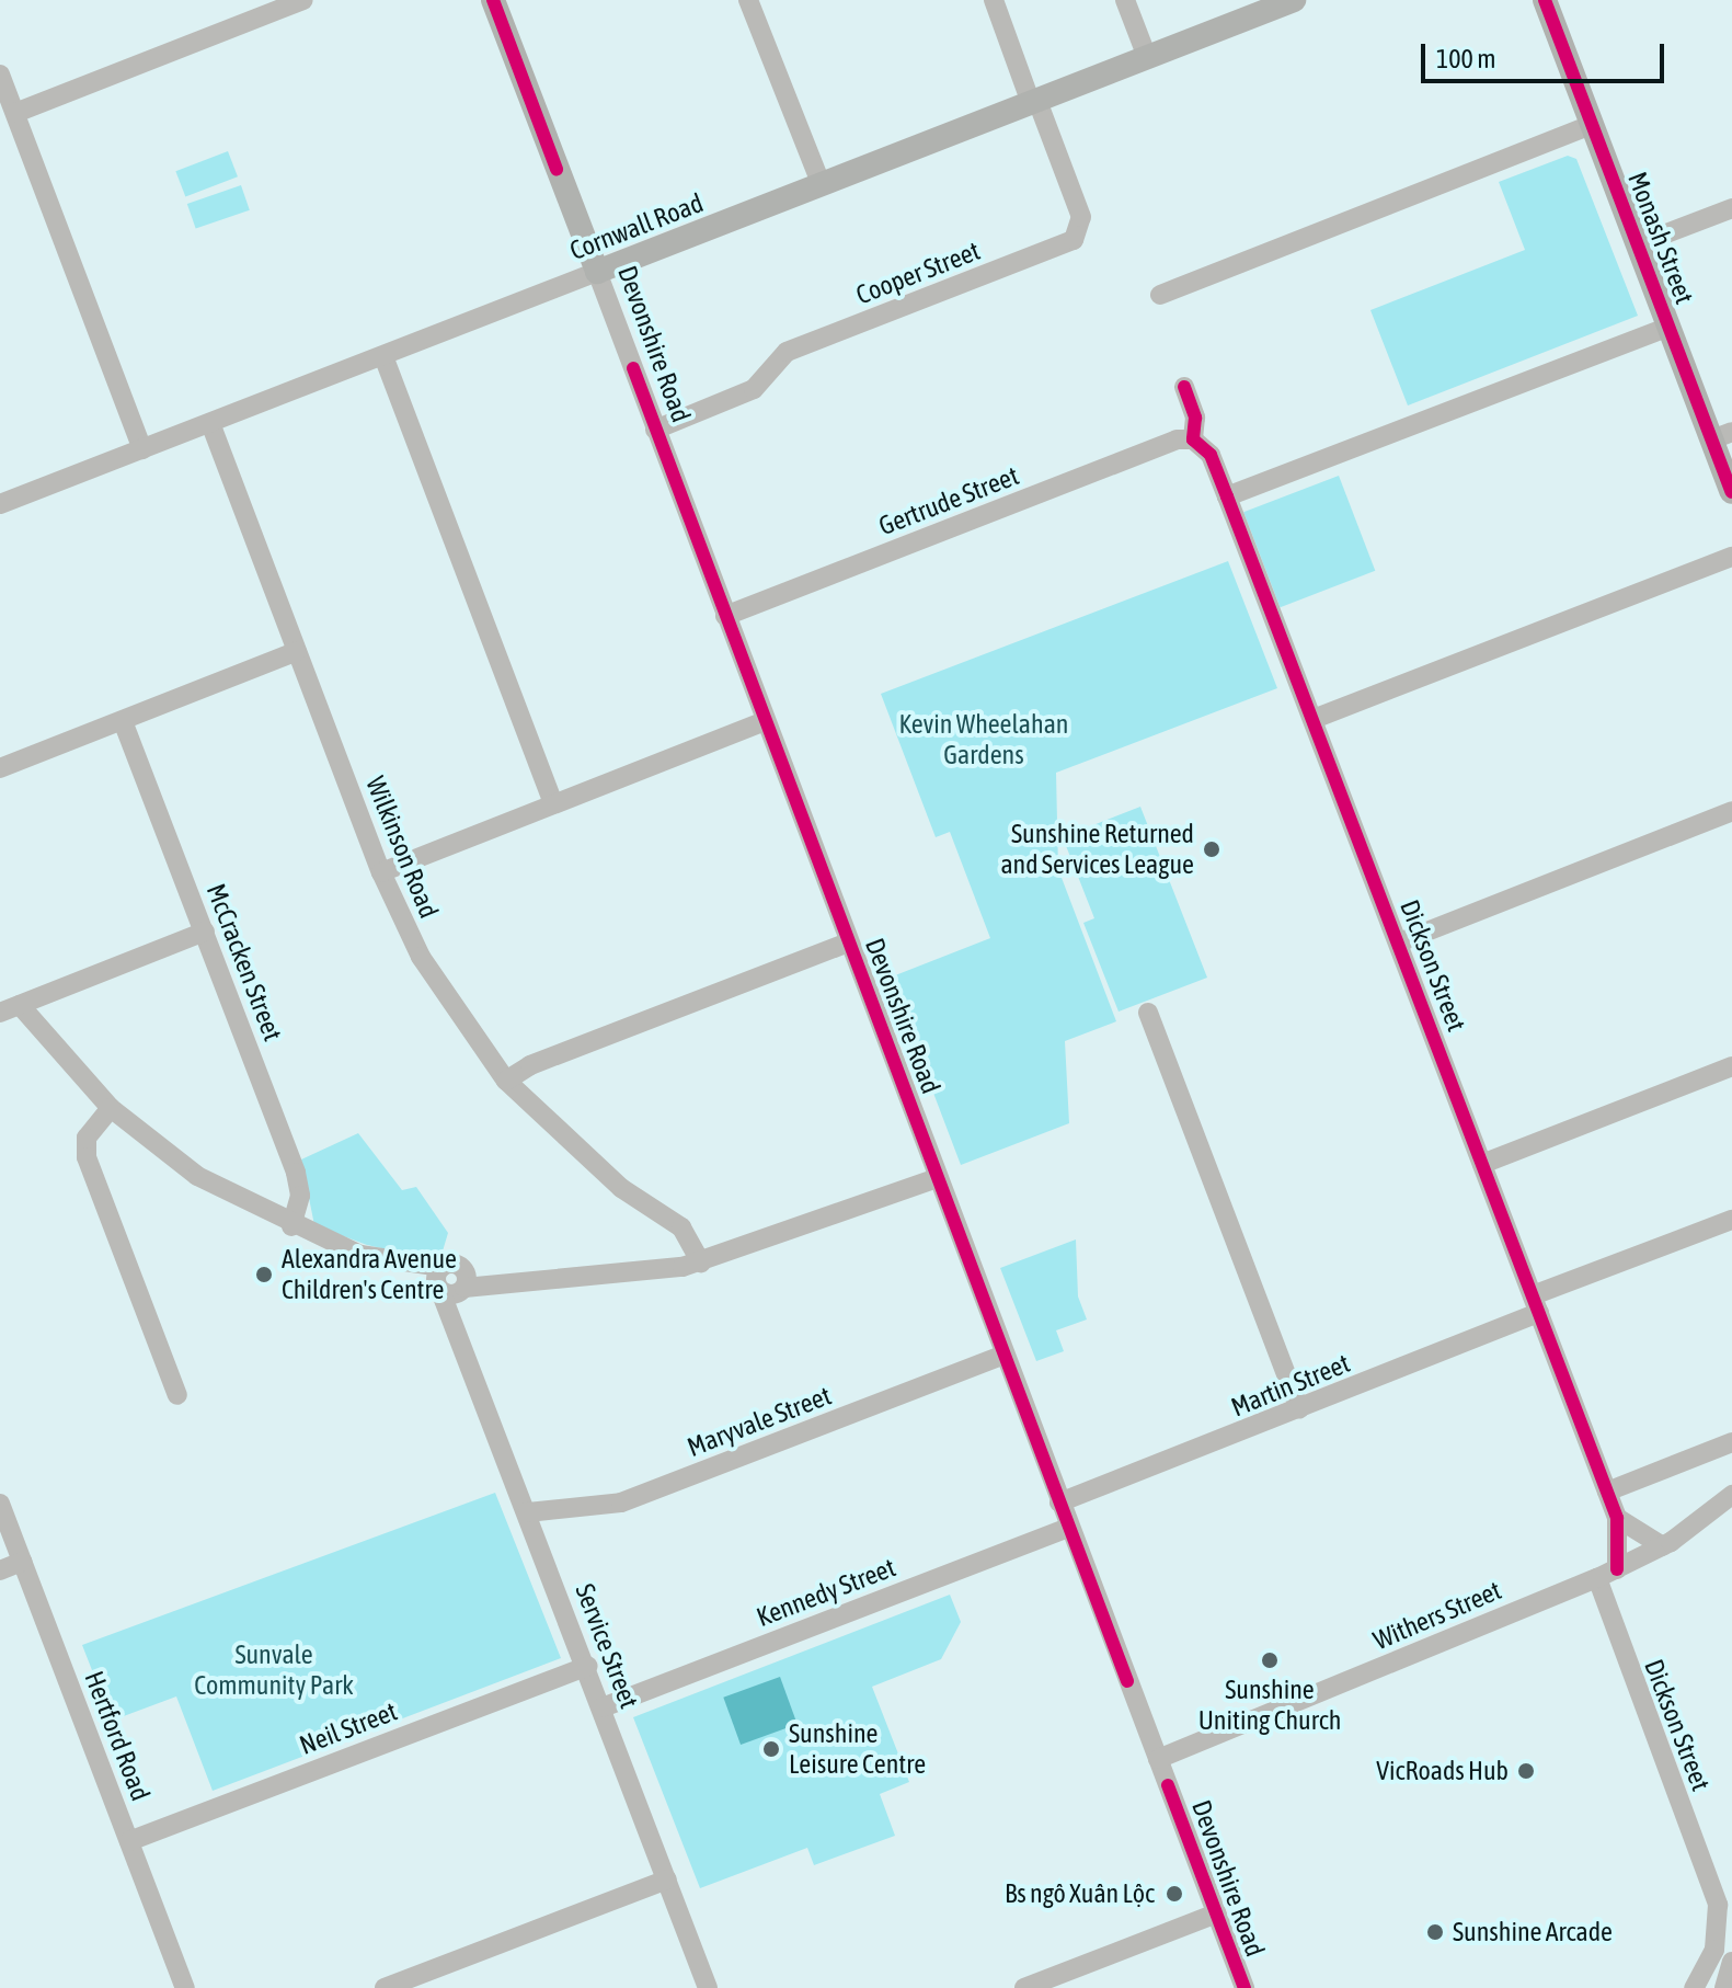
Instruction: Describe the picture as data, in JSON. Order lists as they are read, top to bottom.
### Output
{
  "streets": {
    "main road": ["Cornwall Road", "Monash Street", "Devonshire Road"],
    "street": [
      "Cooper Street",
      "Gertrude Street",
      "Wilkinson Road",
      "McCracken Street",
      "Dickson Street",
      "Martin Street",
      "Maryvale Street",
      "Kennedy Street",
      "Withers Street",
      "Service Street",
      "Neil Street",
      "Hertford Road"
    ]
  },
  "crossings": [
    ["Cornwall Road", "Cooper Street"],
    ["Cornwall Road", "Devonshire Road"],
    ["Cornwall Road", "Wilkinson Road"],
    ["Cooper Street", "Devonshire Road"],
    ["Devonshire Road", "Gertrude Street"],
    ["Devonshire Road", "Martin Street"],
    ["Devonshire Road", "Maryvale Street"],
    ["Devonshire Road", "Kennedy Street"],
    ["Devonshire Road", "Withers Street"],
    ["Gertrude Street", "Dickson Street"],
    ["Dickson Street", "Martin Street"],
    ["Dickson Street", "Withers Street"],
    ["Maryvale Street", "Service Street"],
    ["Kennedy Street", "Service Street"],
    ["Service Street", "Neil Street"],
    ["Neil Street", "Hertford Road"]
  ],
  "parks": ["Kevin Wheelahan Gardens", "Sunvale Community Park"],
  "places": [
    "Sunshine Returned and Services League",
    "Alexandra Avenue Children's Centre",
    "Sunshine Uniting Church",
    "Sunshine Leisure Centre",
    "VicRoads Hub",
    "Bs ngô Xuân Lộc",
    "Sunshine Arcade"
  ],
  "scale_bar": "100 m"
}
